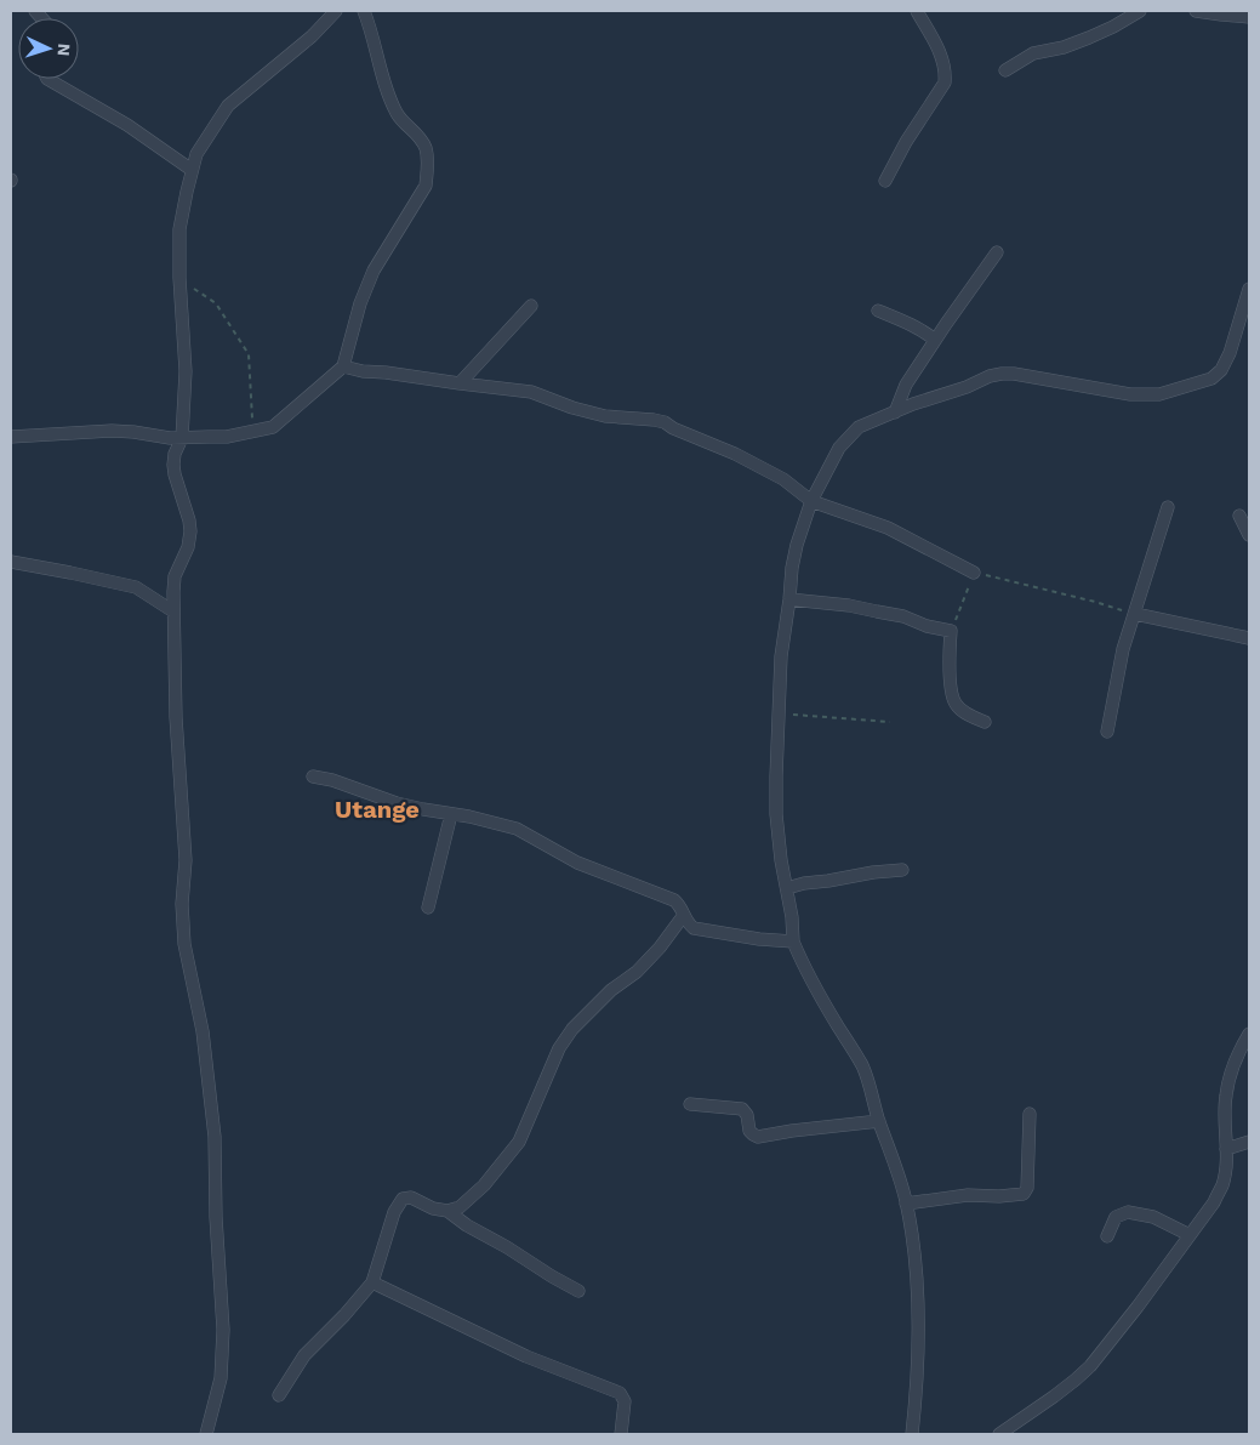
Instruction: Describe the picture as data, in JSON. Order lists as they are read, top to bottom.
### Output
{
  "districts": ["Utange"],
  "north": "right"
}
